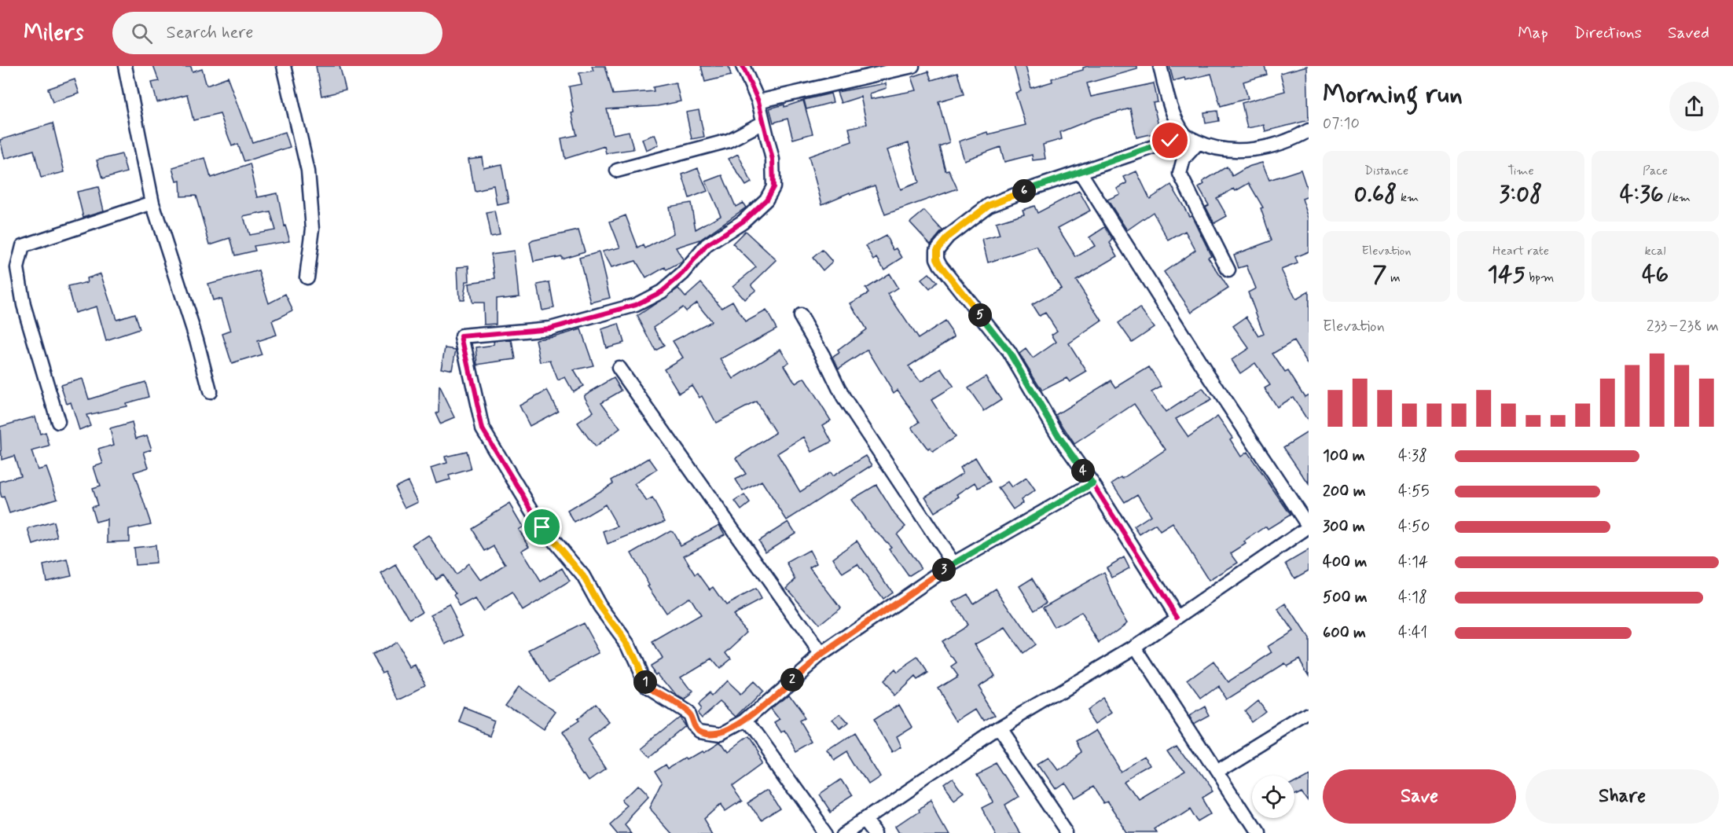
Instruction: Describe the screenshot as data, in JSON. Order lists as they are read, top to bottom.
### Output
{
  "page": {
    "header": "Milers",
    "search": "Search here",
    "nav": ["Map", "Directions", "Saved"],
    "heading": ["Morning run", "07:10"],
    "stats": [
      ["Distance", "0.68 km"],
      ["Time", "3:08"],
      ["Pace", "4:36 /km"],
      ["Elevation", "7 m"],
      ["Heart rate", "145 bpm"],
      ["kcal", "46"]
    ],
    "pins": [
      "6",
      "5",
      "4",
      "3",
      "2",
      "1"
    ],
    "chart": ["Elevation", "233–238 m"],
    "list": [
      {
        "name": "100 m",
        "note": "4:38"
      },
      {
        "name": "200 m",
        "note": "4:55"
      },
      {
        "name": "300 m",
        "note": "4:50"
      },
      {
        "name": "400 m",
        "note": "4:14"
      },
      {
        "name": "500 m",
        "note": "4:18"
      },
      {
        "name": "600 m",
        "note": "4:41"
      }
    ],
    "buttons": ["Save", "Share"]
  }
}
